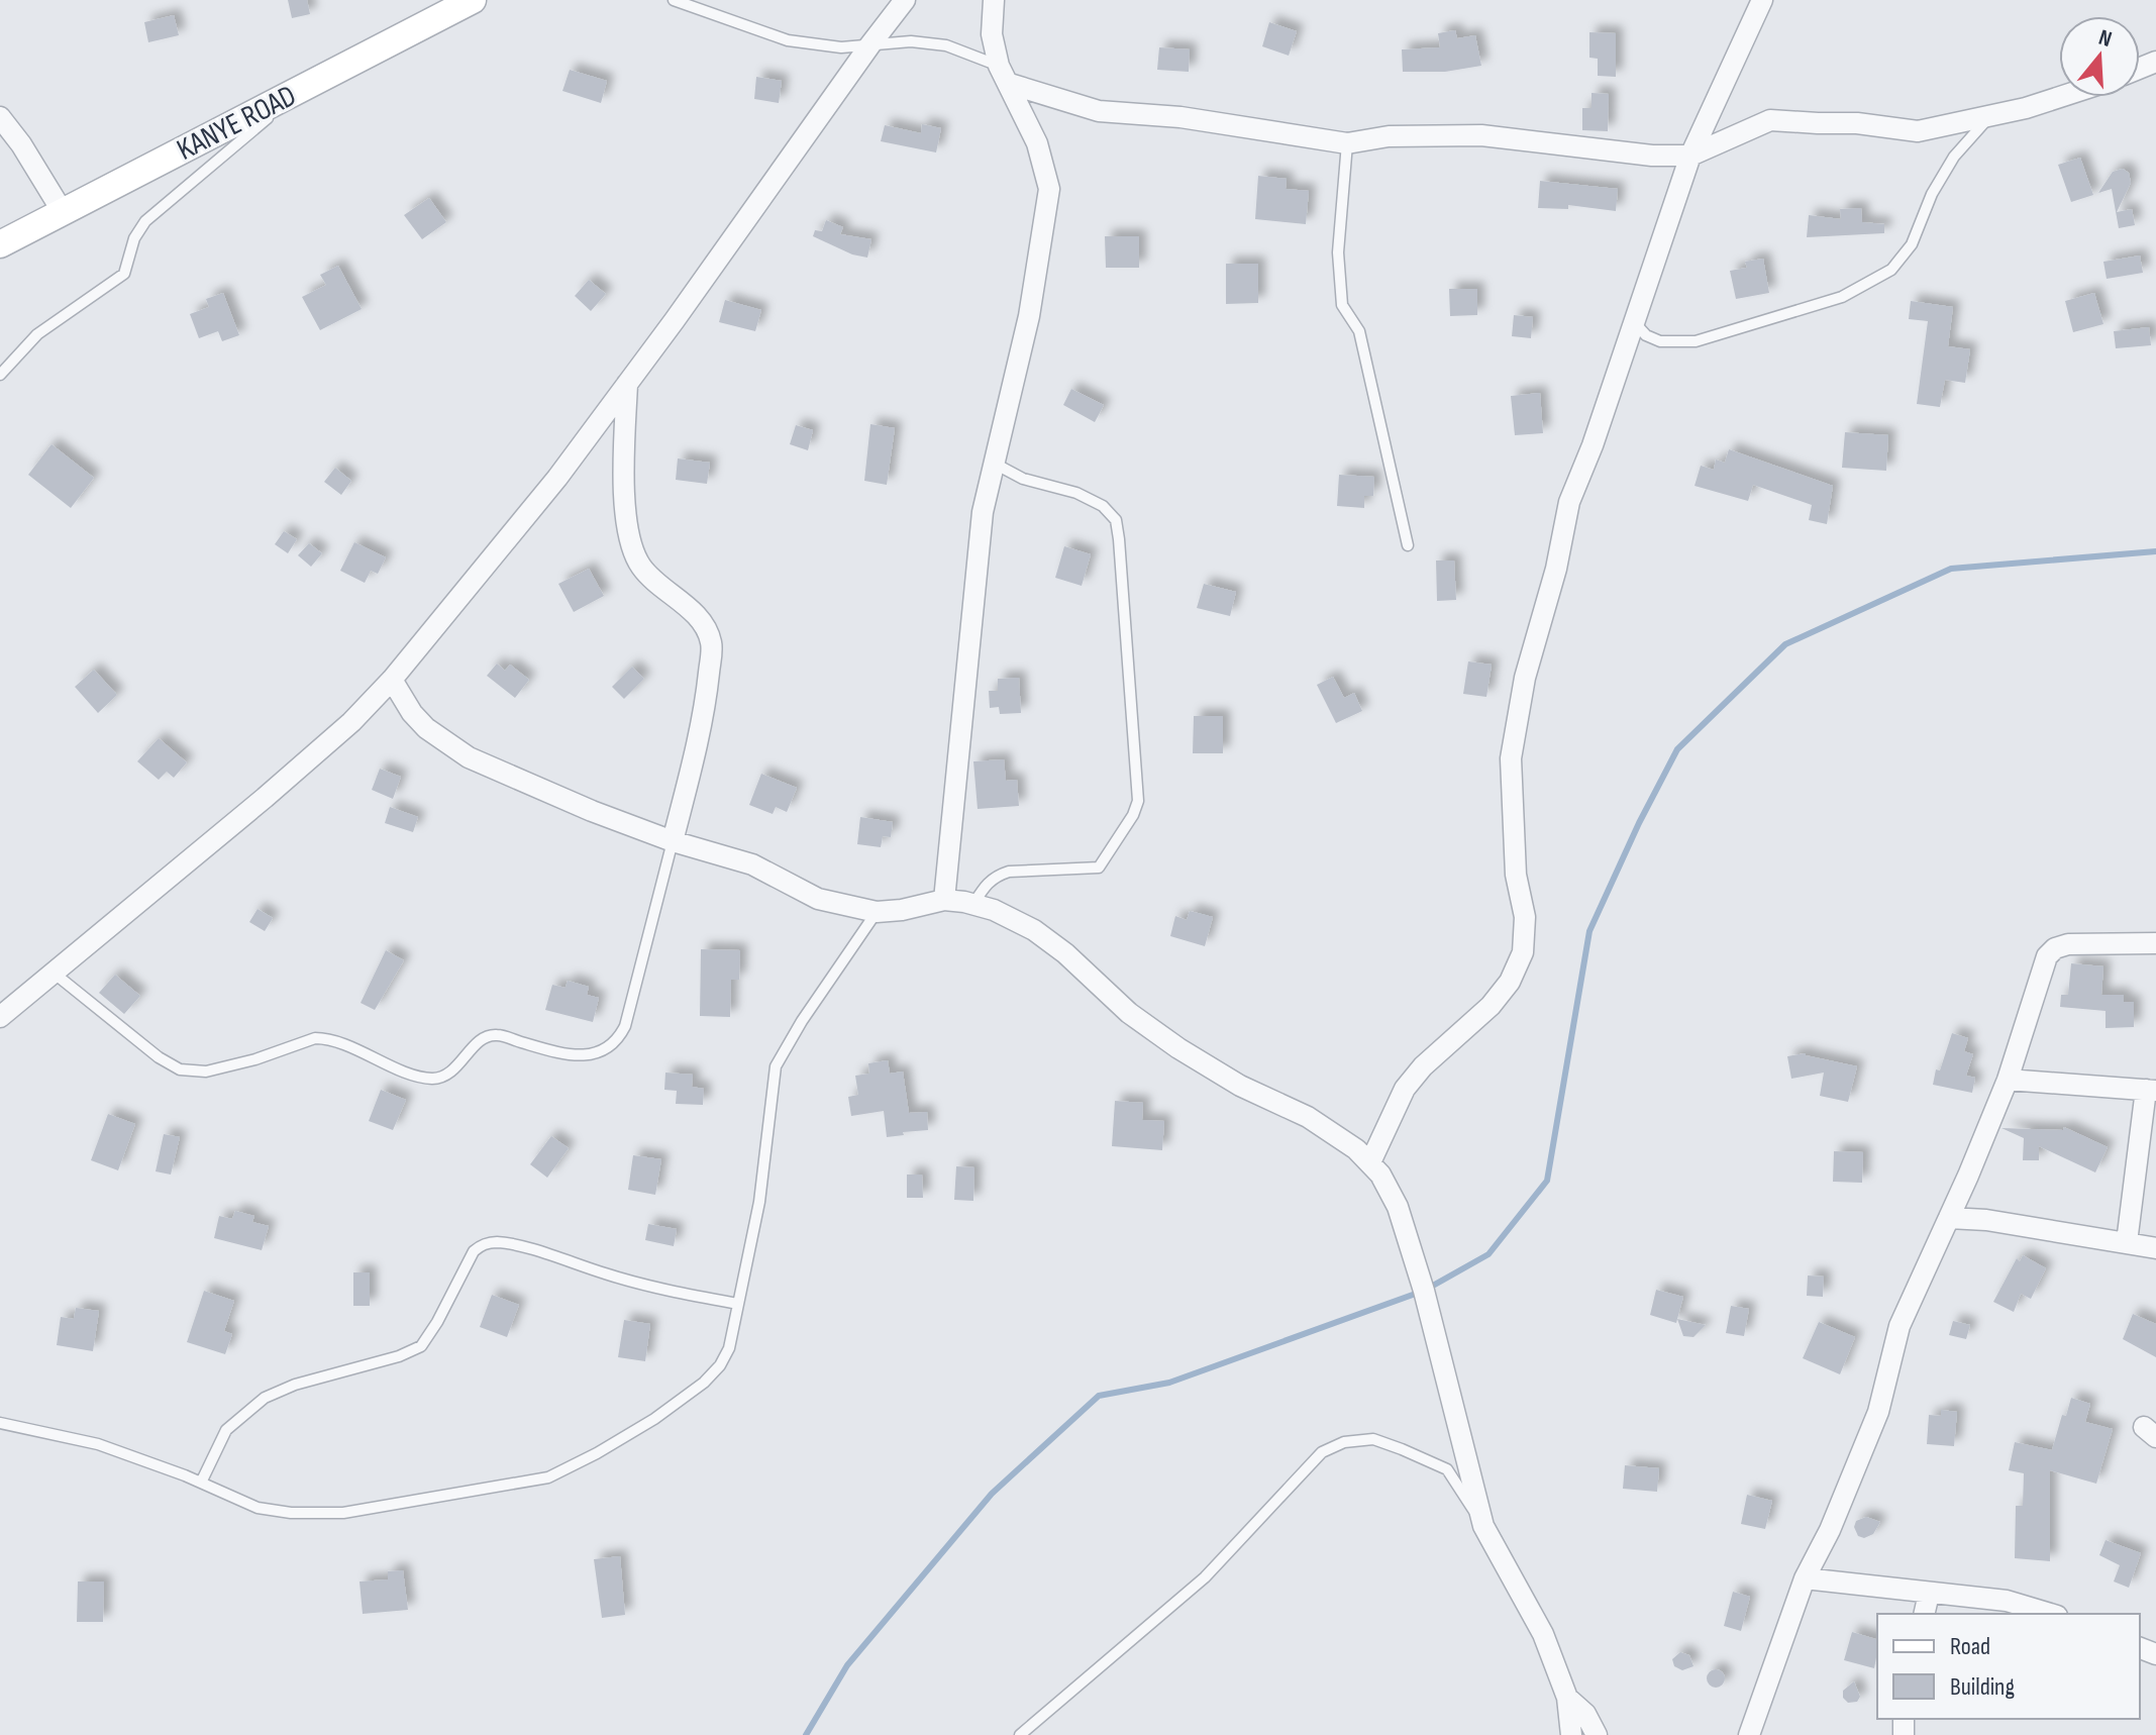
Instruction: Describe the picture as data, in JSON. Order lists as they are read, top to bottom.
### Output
{
  "streets": {
    "main road": ["KANYE ROAD"]
  },
  "legend": ["Road", "Building"],
  "north": "top"
}
